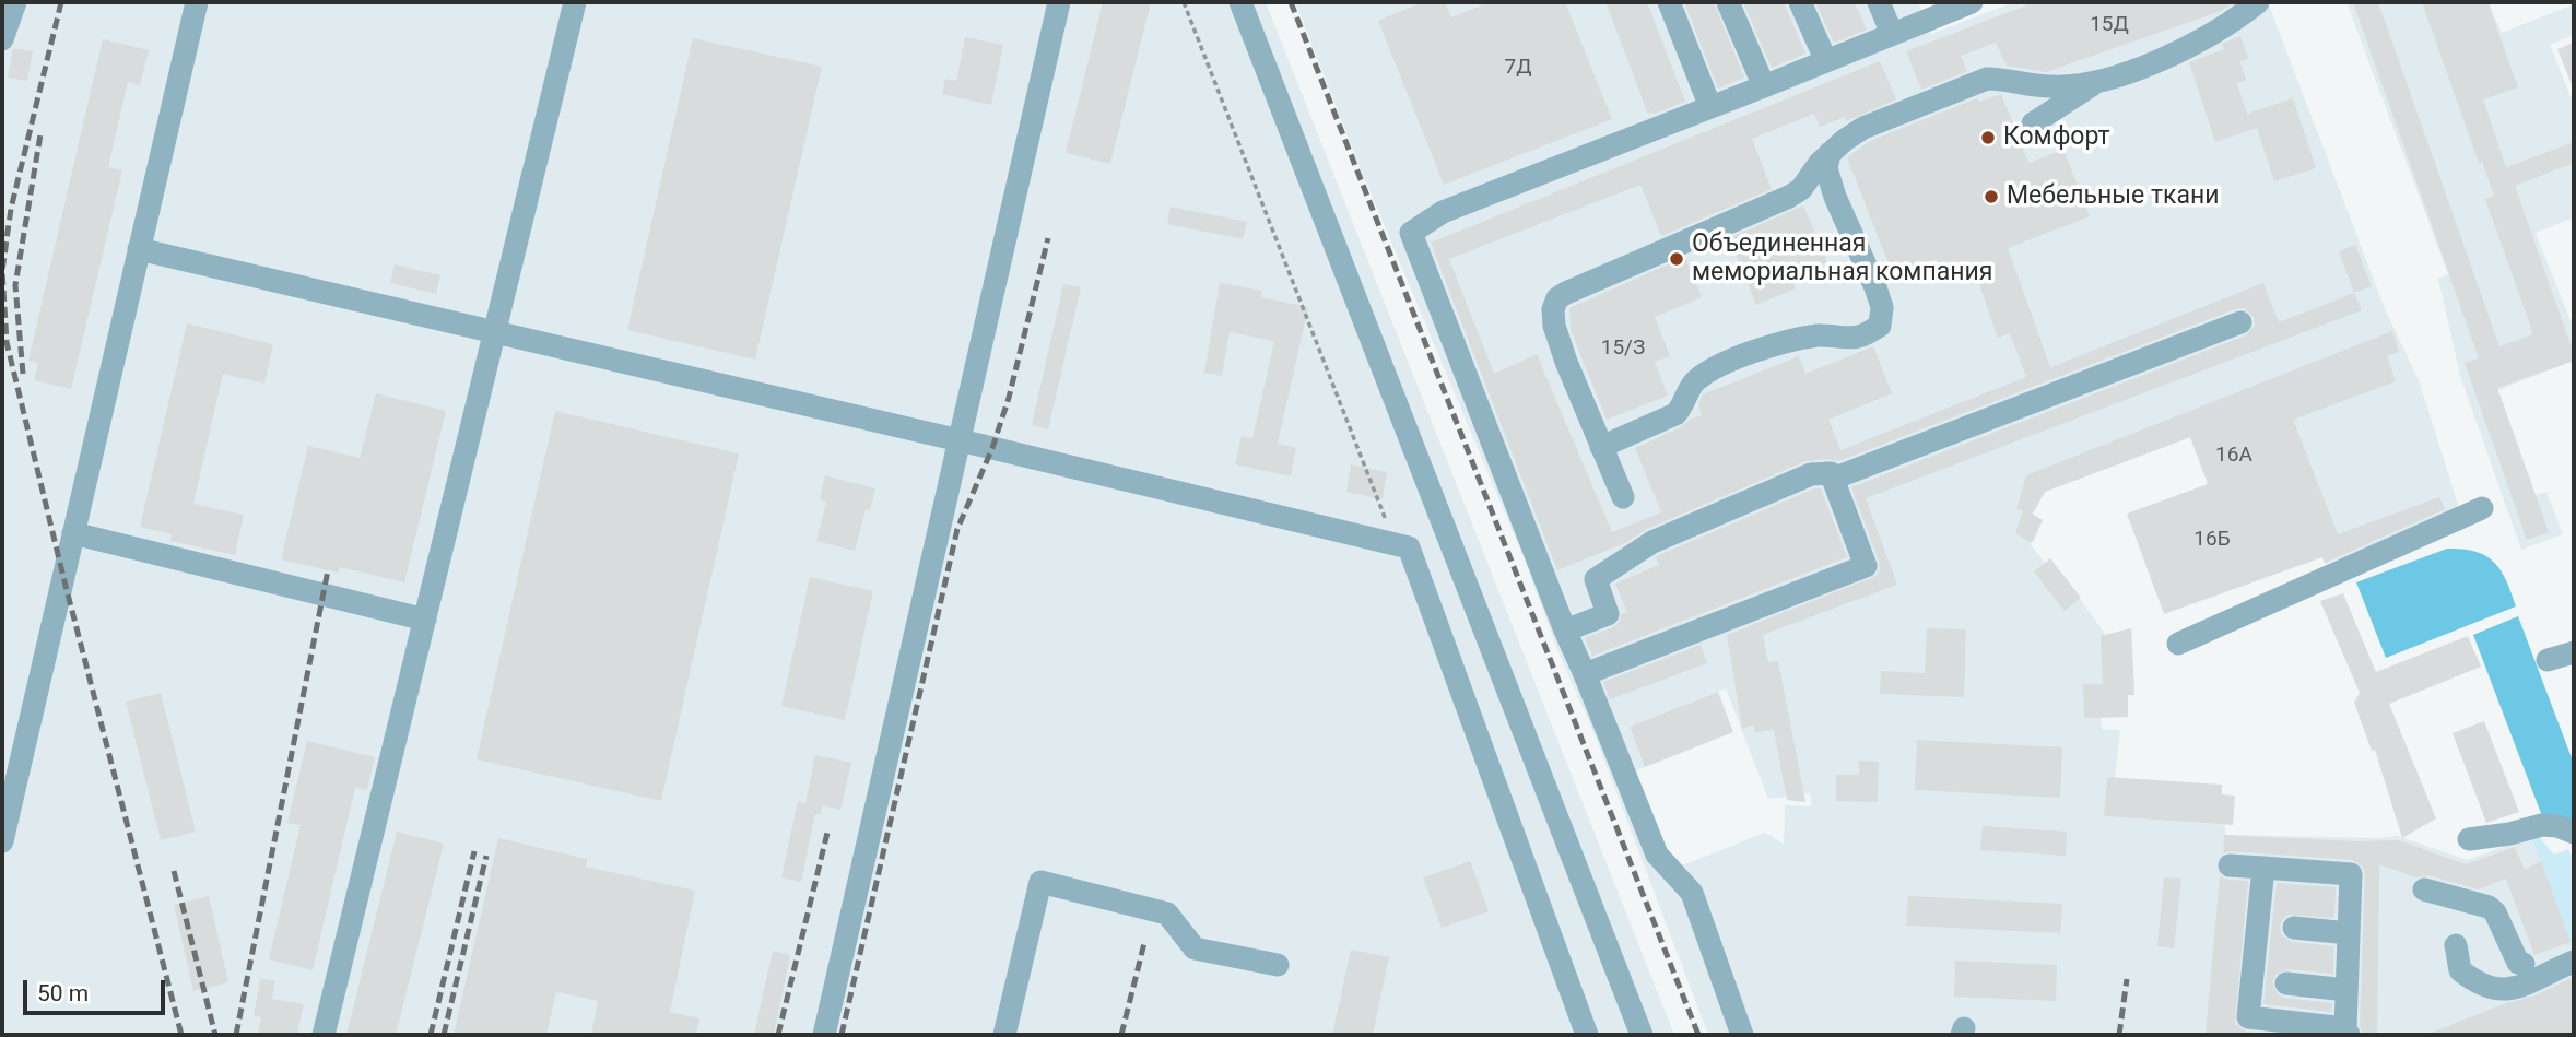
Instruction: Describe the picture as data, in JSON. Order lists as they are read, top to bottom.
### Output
{
  "places": ["Комфорт", "Мебельные ткани", "Объединенная мемориальная компания"],
  "house_numbers": [
    "15Д",
    "7Д",
    "15/З",
    "16А",
    "16Б"
  ],
  "scale_bar": "50 m"
}
